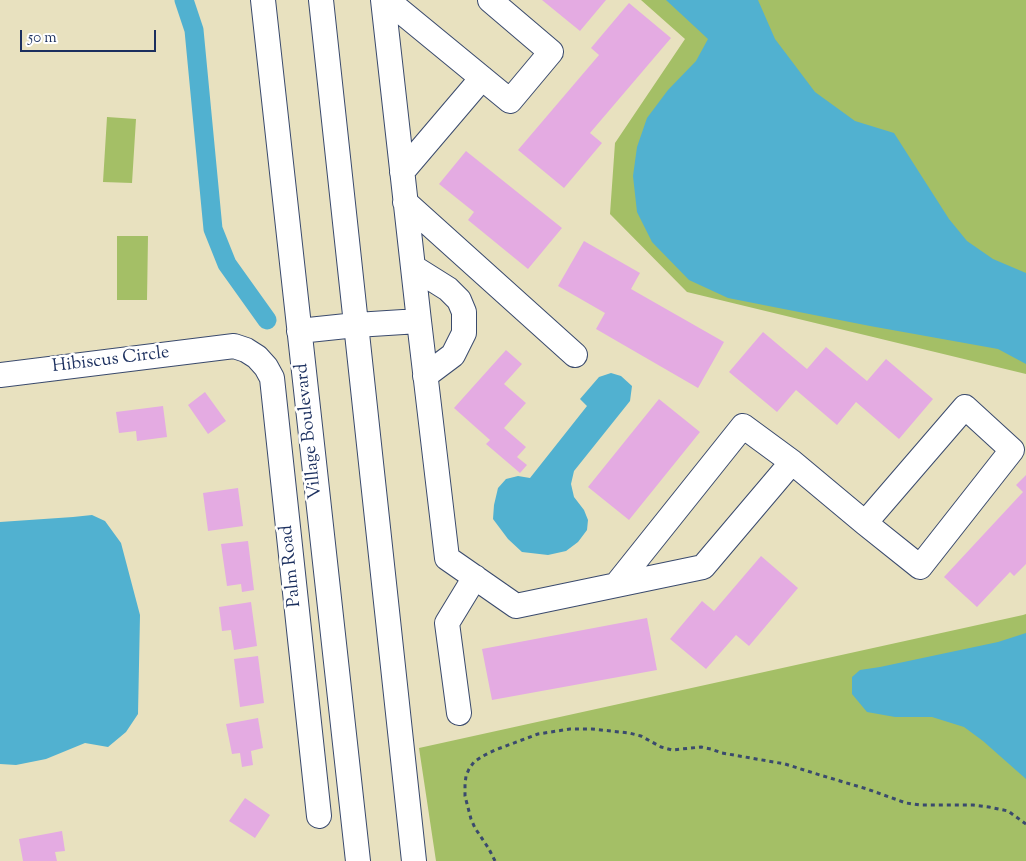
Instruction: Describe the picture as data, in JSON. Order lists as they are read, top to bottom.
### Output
{
  "streets": {
    "street": ["Hibiscus Circle", "Village Boulevard", "Palm Road"]
  },
  "crossings": [
    ["Hibiscus Circle", "Palm Road"]
  ],
  "scale_bar": "50 m"
}
